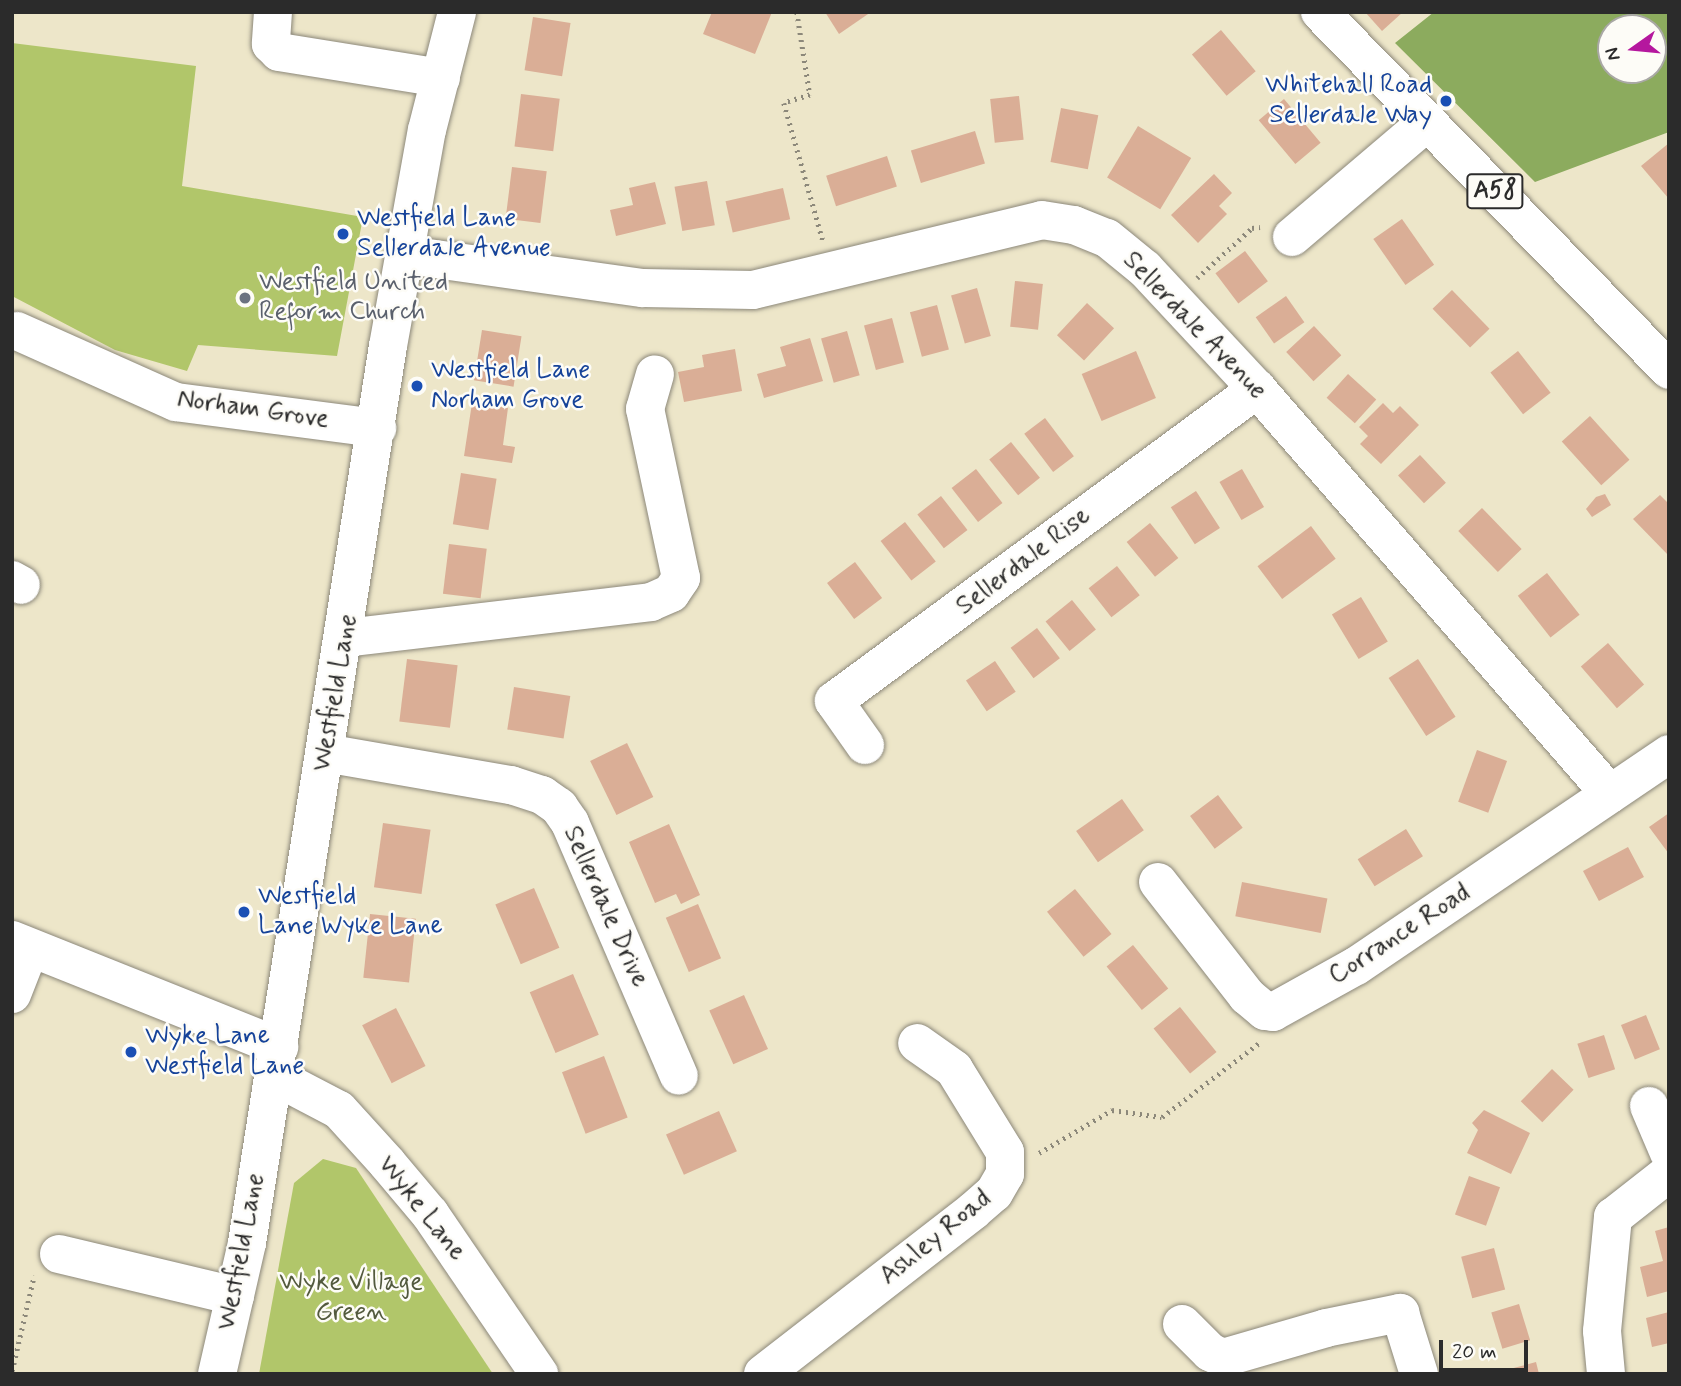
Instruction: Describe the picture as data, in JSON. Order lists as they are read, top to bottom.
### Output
{
  "streets": {
    "main road": [
      "A58",
      "Sellerdale Avenue",
      "Norham Grove",
      "Sellerdale Rise",
      "Westfield Lane",
      "Sellerdale Drive",
      "Corrance Road",
      "Wyke Lane",
      "Ashley Road"
    ]
  },
  "crossings": [
    ["Sellerdale Avenue", "Sellerdale Rise"],
    ["Sellerdale Avenue", "Westfield Lane"],
    ["Sellerdale Avenue", "Corrance Road"],
    ["Norham Grove", "Westfield Lane"],
    ["Westfield Lane", "Sellerdale Drive"],
    ["Westfield Lane", "Wyke Lane"]
  ],
  "parks": ["Wyke Village Green"],
  "places": [
    "Whitehall Road Sellerdale Way",
    "Westfield Lane Sellerdale Avenue",
    "Westfield United Reform Church",
    "Westfield Lane Norham Grove",
    "Westfield Lane Wyke Lane",
    "Wyke Lane Westfield Lane"
  ],
  "scale_bar": "20 m",
  "north": "left"
}
